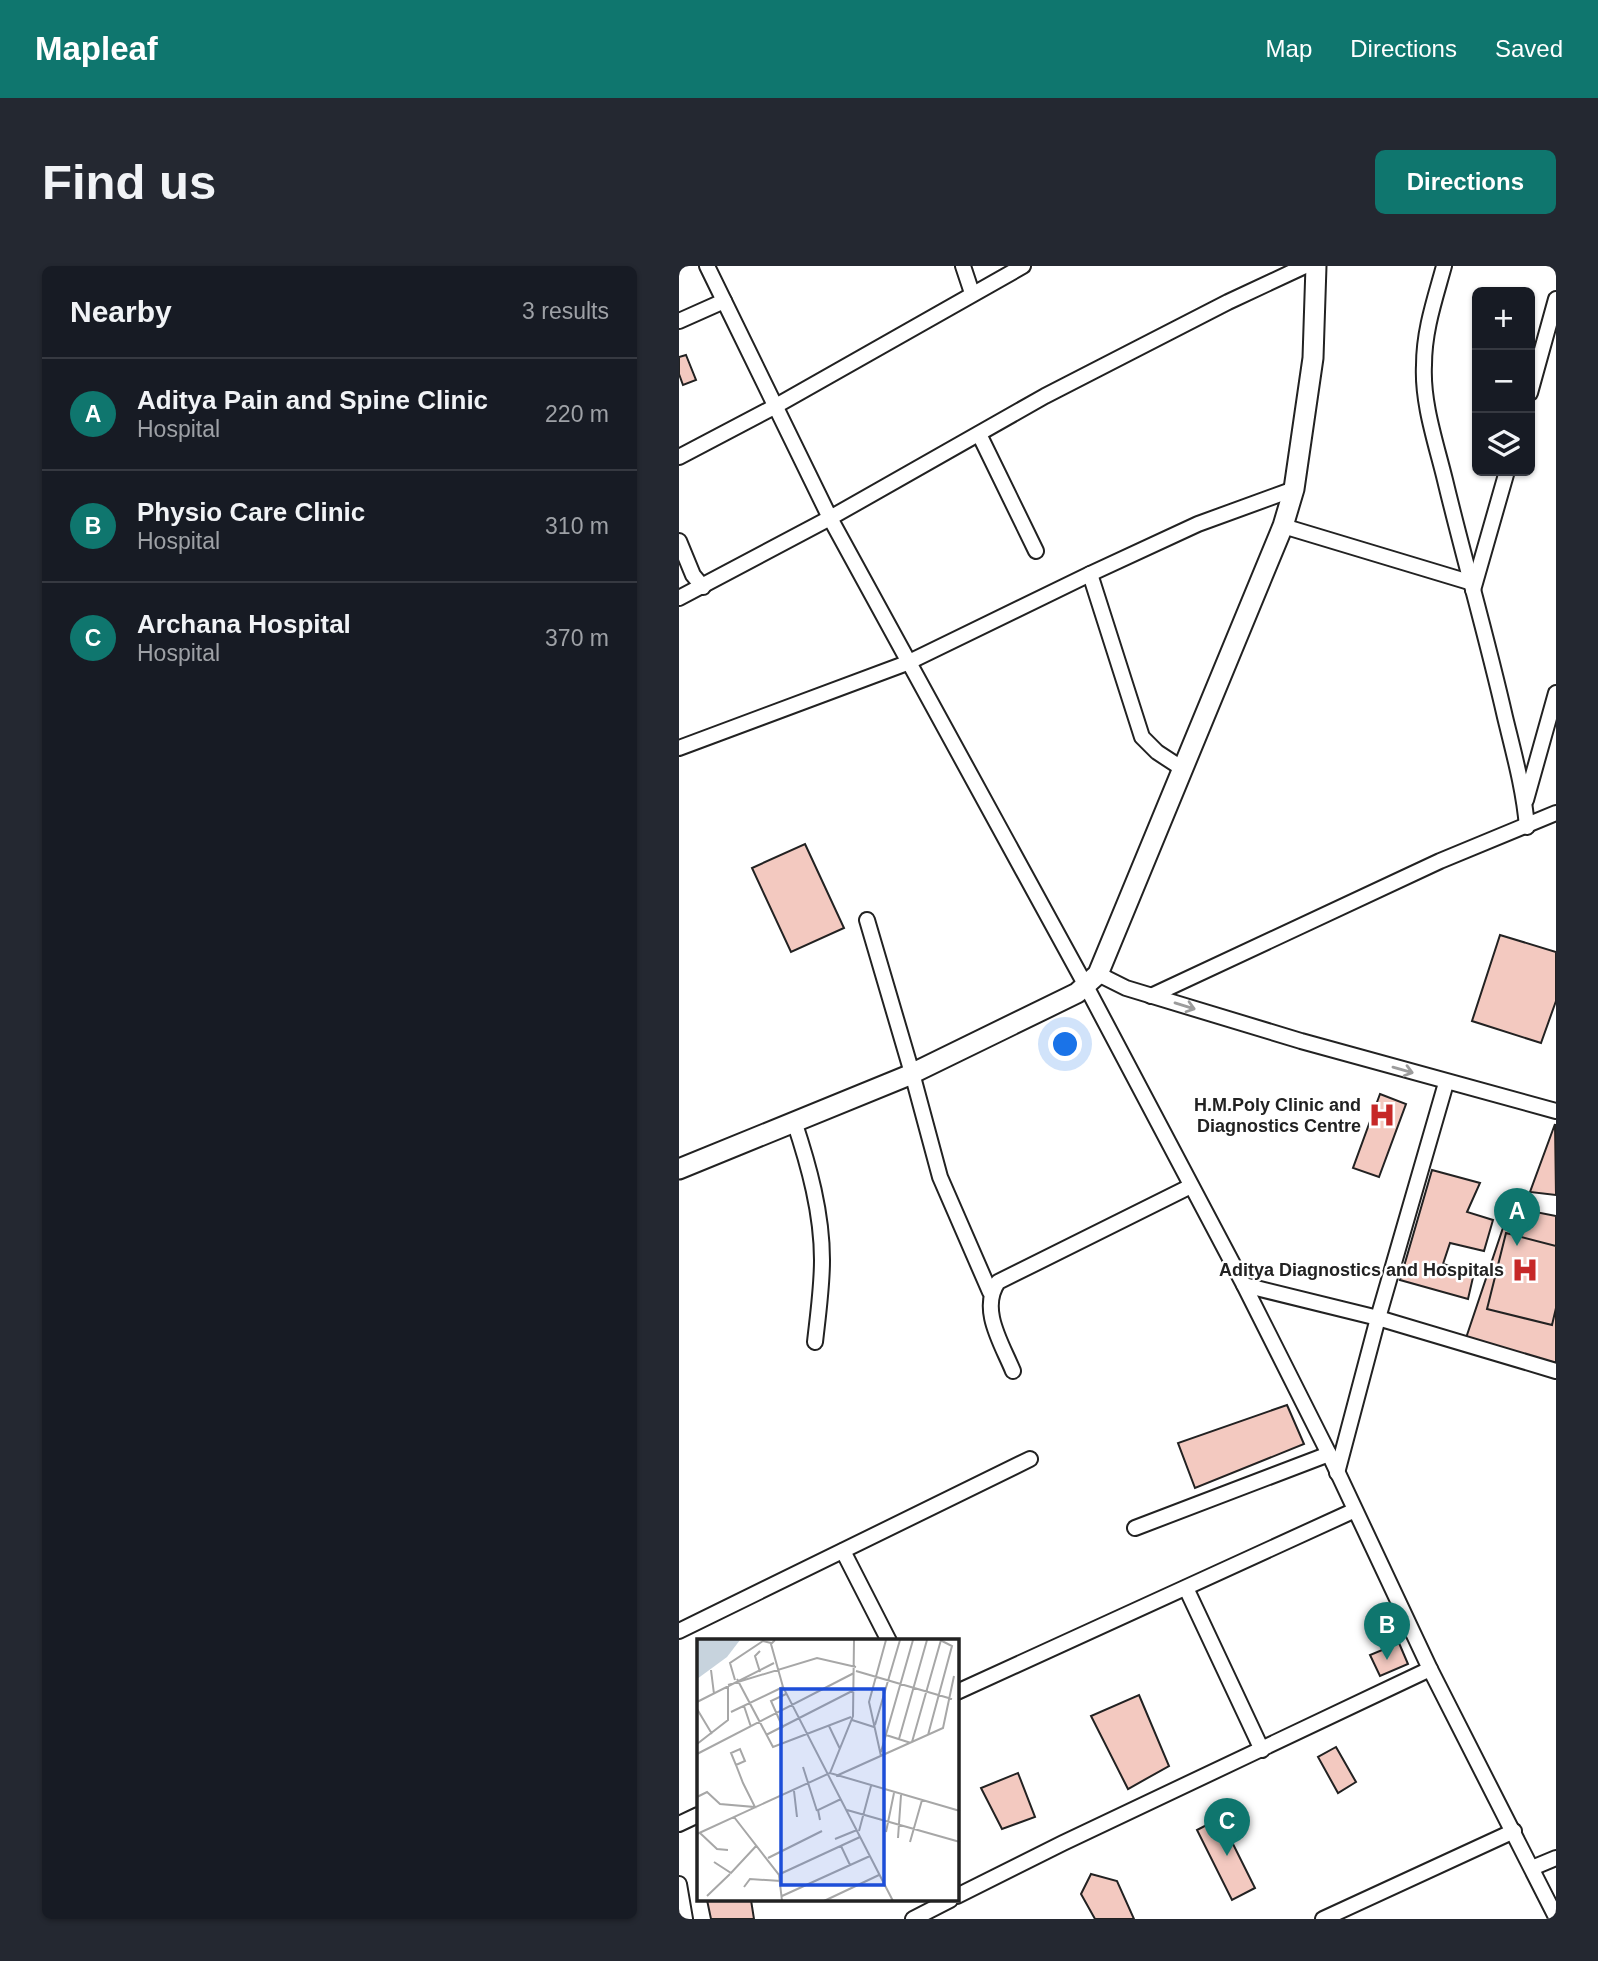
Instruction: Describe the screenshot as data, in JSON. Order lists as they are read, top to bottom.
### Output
{
  "places": {
    "hospital": ["H.M.Poly Clinic and Diagnostics Centre", "Aditya Diagnostics and Hospitals"]
  },
  "page": {
    "header": "Mapleaf",
    "nav": ["Map", "Directions", "Saved"],
    "buttons": "Directions",
    "title": "Find us",
    "heading": ["Nearby", "3 results"],
    "map_buttons": ["+", "−"],
    "list": [
      {
        "mark": "A",
        "name": "Aditya Pain and Spine Clinic",
        "note": "Hospital",
        "value": "220 m"
      },
      {
        "mark": "B",
        "name": "Physio Care Clinic",
        "note": "Hospital",
        "value": "310 m"
      },
      {
        "mark": "C",
        "name": "Archana Hospital",
        "note": "Hospital",
        "value": "370 m"
      }
    ],
    "pins": ["A", "B", "C"]
  }
}
